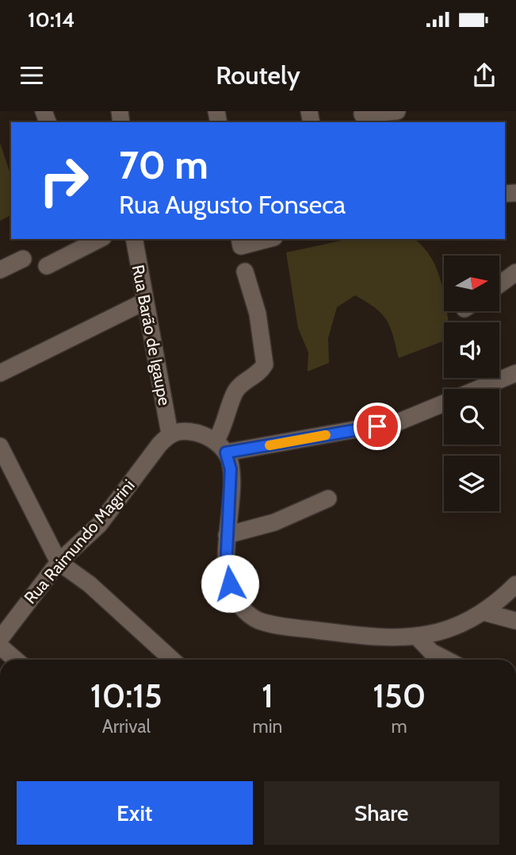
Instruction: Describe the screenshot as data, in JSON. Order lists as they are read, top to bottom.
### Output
{
  "streets": {
    "street": ["Rua Barão de Igaupe", "Rua Raimundo Magrini"]
  },
  "crossings": [
    ["Rua Barão de Igaupe", "Rua Raimundo Magrini"]
  ],
  "north": "right",
  "page": {
    "status": "10:14",
    "header": "Routely",
    "turn": ["70 m", "Rua Augusto Fonseca"],
    "eta": [
      "10:15",
      "Arrival",
      "1",
      "min",
      "150",
      "m"
    ],
    "buttons": ["Exit", "Share"]
  }
}
